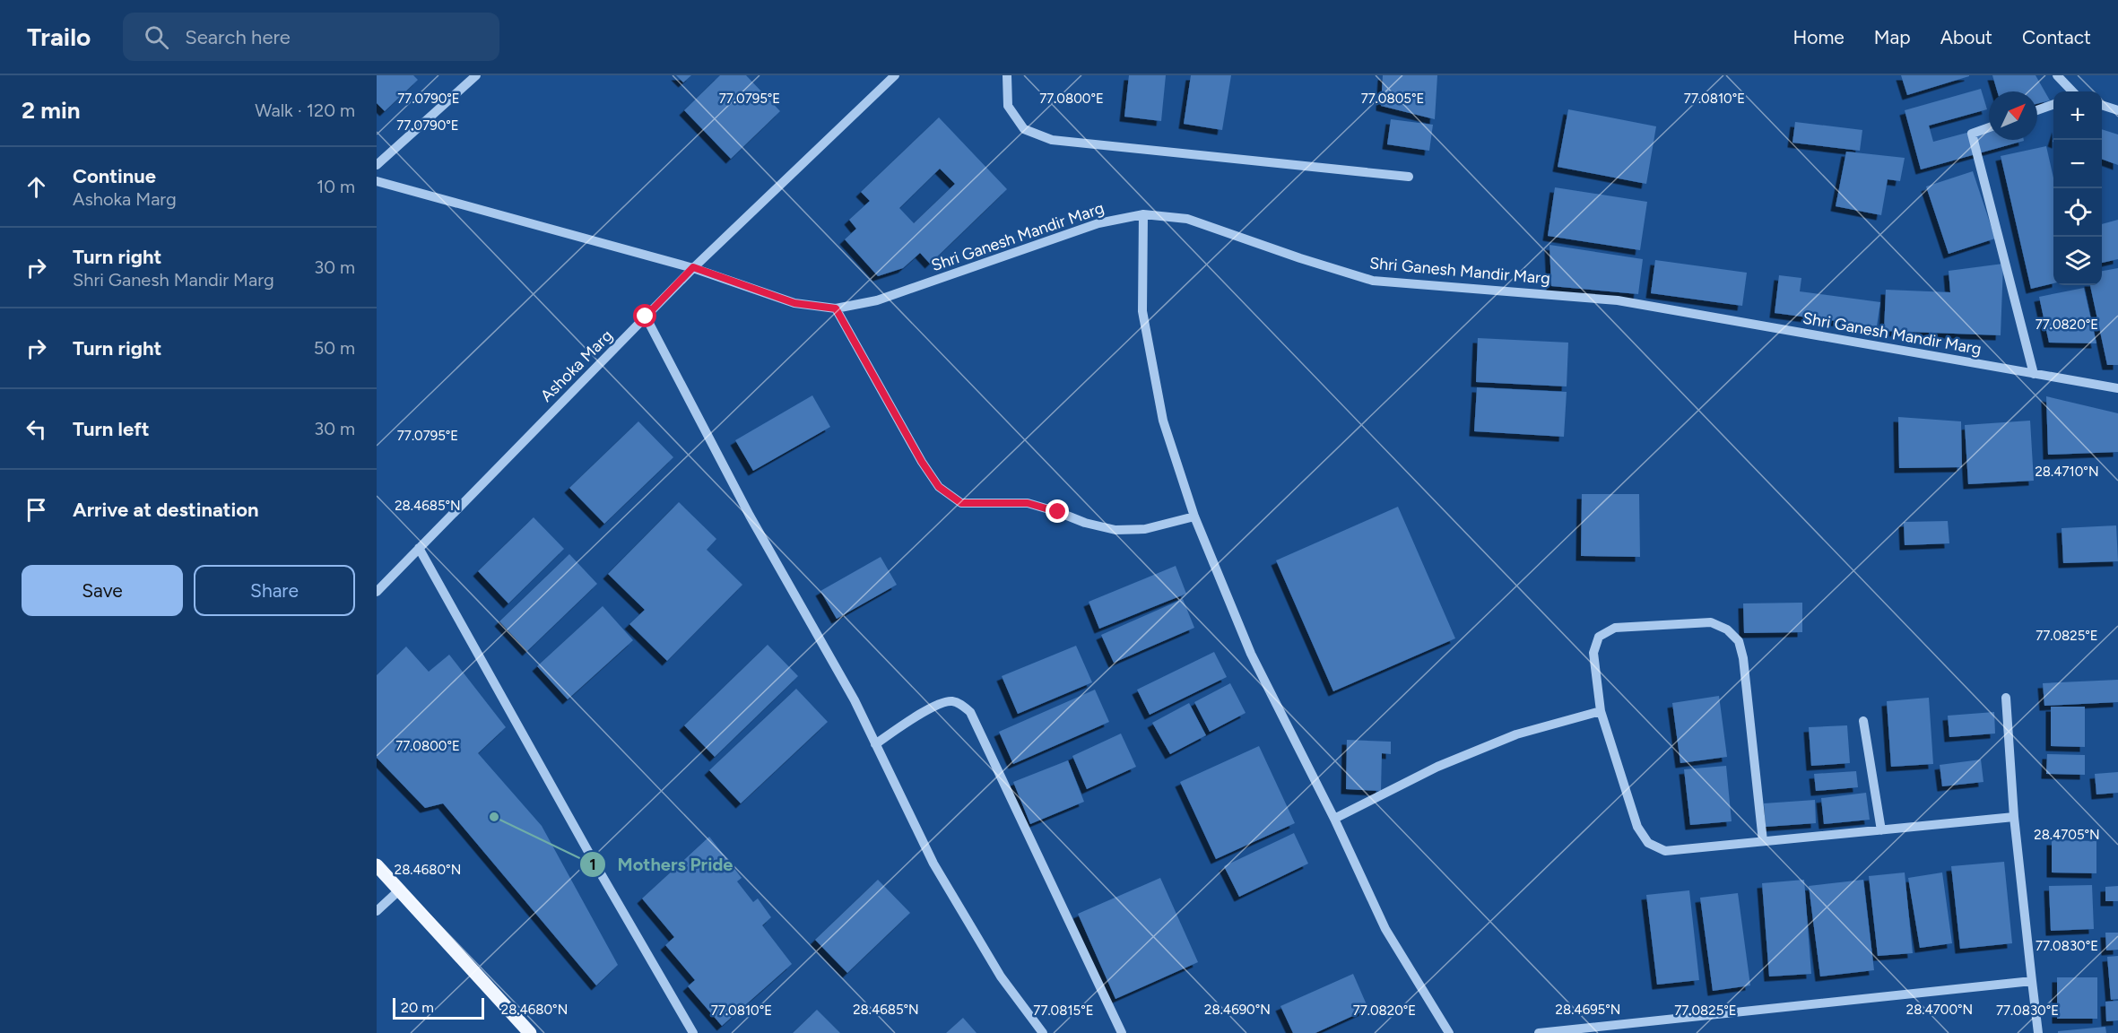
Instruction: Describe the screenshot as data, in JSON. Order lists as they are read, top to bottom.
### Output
{
  "streets": {
    "street": ["Shri Ganesh Mandir Marg", "Ashoka Marg"]
  },
  "crossings": [
    ["Shri Ganesh Mandir Marg", "Ashoka Marg"]
  ],
  "places": ["Mothers Pride"],
  "scale_bar": "20 m",
  "north": "top right",
  "page": {
    "header": "Trailo",
    "search": "Search here",
    "nav": [
      "Home",
      "Map",
      "About",
      "Contact"
    ],
    "heading": ["2 min", "Walk · 120 m"],
    "map_buttons": ["+", "−"],
    "list": [
      ["Continue", "Ashoka Marg", "10 m"],
      ["Turn right", "Shri Ganesh Mandir Marg", "30 m"],
      ["Turn right", "50 m"],
      ["Turn left", "30 m"],
      "Arrive at destination"
    ],
    "buttons": ["Save", "Share"],
    "scale": "20 m"
  },
  "coordinates": [
    "77.0790°E",
    "77.0795°E",
    "77.0800°E",
    "77.0805°E",
    "77.0810°E",
    "77.0820°E",
    "28.4710°N",
    "28.4685°N",
    "77.0825°E",
    "28.4705°N",
    "28.4680°N",
    "77.0830°E",
    "28.4690°N",
    "28.4695°N",
    "28.4700°N",
    "77.0815°E"
  ]
}
